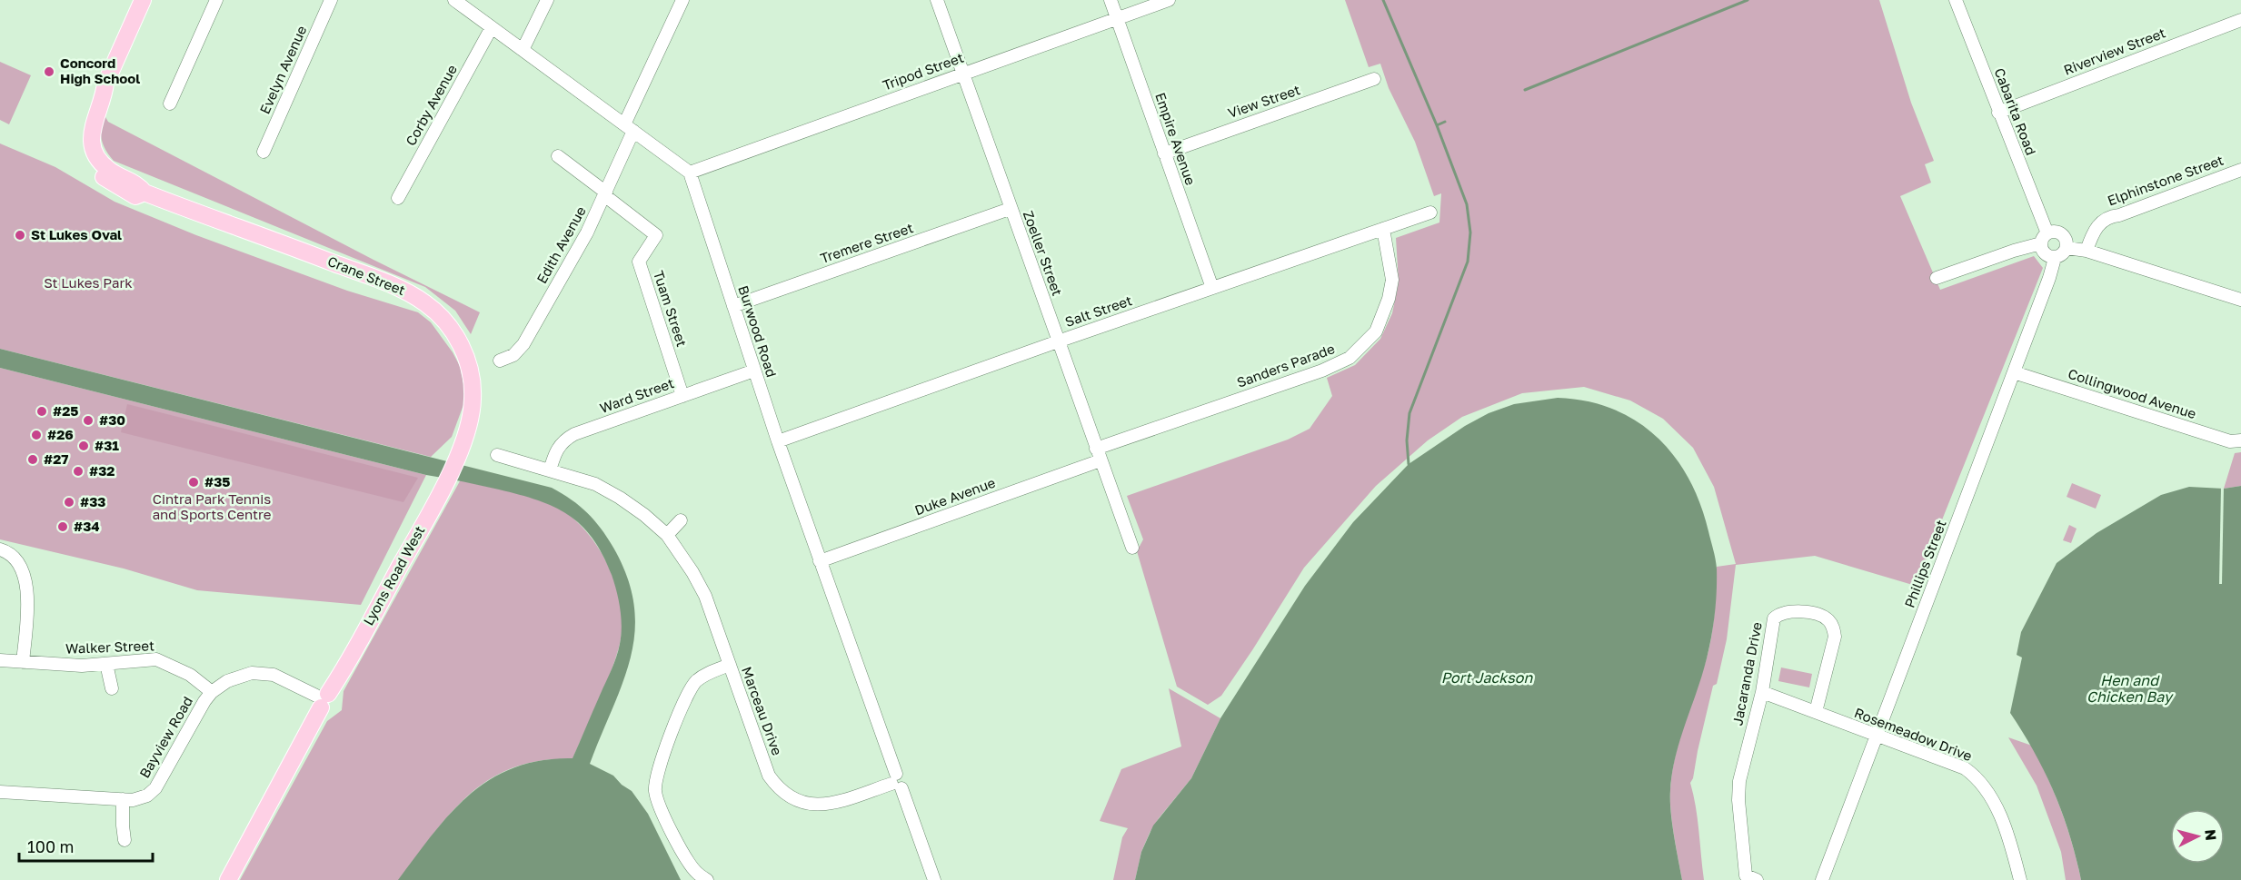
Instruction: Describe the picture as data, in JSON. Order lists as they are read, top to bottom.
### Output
{
  "streets": {
    "main road": ["Crane Street", "Lyons Road West"],
    "street": [
      "Riverview Street",
      "Evelyn Avenue",
      "Tripod Street",
      "View Street",
      "Corby Avenue",
      "Cabarita Road",
      "Empire Avenue",
      "Elphinstone Street",
      "Tremere Street",
      "Edith Avenue",
      "Zoeller Street",
      "Tuam Street",
      "Salt Street",
      "Burwood Road",
      "Sanders Parade",
      "Collingwood Avenue",
      "Ward Street",
      "Duke Avenue",
      "Phillips Street",
      "Walker Street",
      "Jacaranda Drive",
      "Marceau Drive",
      "Rosemeadow Drive",
      "Bayview Road"
    ]
  },
  "crossings": [
    ["Riverview Street", "Cabarita Road"],
    ["Tripod Street", "Empire Avenue"],
    ["Tripod Street", "Zoeller Street"],
    ["Tripod Street", "Burwood Road"],
    ["View Street", "Empire Avenue"],
    ["Cabarita Road", "Phillips Street"],
    ["Empire Avenue", "Salt Street"],
    ["Tremere Street", "Zoeller Street"],
    ["Tremere Street", "Burwood Road"],
    ["Edith Avenue", "Tuam Street"],
    ["Zoeller Street", "Salt Street"],
    ["Zoeller Street", "Sanders Parade"],
    ["Zoeller Street", "Duke Avenue"],
    ["Crane Street", "Lyons Road West"],
    ["Tuam Street", "Ward Street"],
    ["Salt Street", "Burwood Road"],
    ["Salt Street", "Sanders Parade"],
    ["Burwood Road", "Ward Street"],
    ["Burwood Road", "Duke Avenue"],
    ["Burwood Road", "Marceau Drive"],
    ["Sanders Parade", "Duke Avenue"],
    ["Collingwood Avenue", "Phillips Street"],
    ["Ward Street", "Marceau Drive"],
    ["Phillips Street", "Rosemeadow Drive"],
    ["Lyons Road West", "Bayview Road"],
    ["Walker Street", "Bayview Road"],
    ["Jacaranda Drive", "Rosemeadow Drive"]
  ],
  "water": ["Port Jackson", "Hen and Chicken Bay"],
  "parks": ["St Lukes Park", "Cintra Park Tennis and Sports Centre"],
  "places": [
    "Concord High School",
    "St Lukes Oval",
    "#25",
    "#30",
    "#26",
    "#31",
    "#27",
    "#32",
    "#35",
    "#33",
    "#34"
  ],
  "scale_bar": "100 m",
  "north": "right"
}
